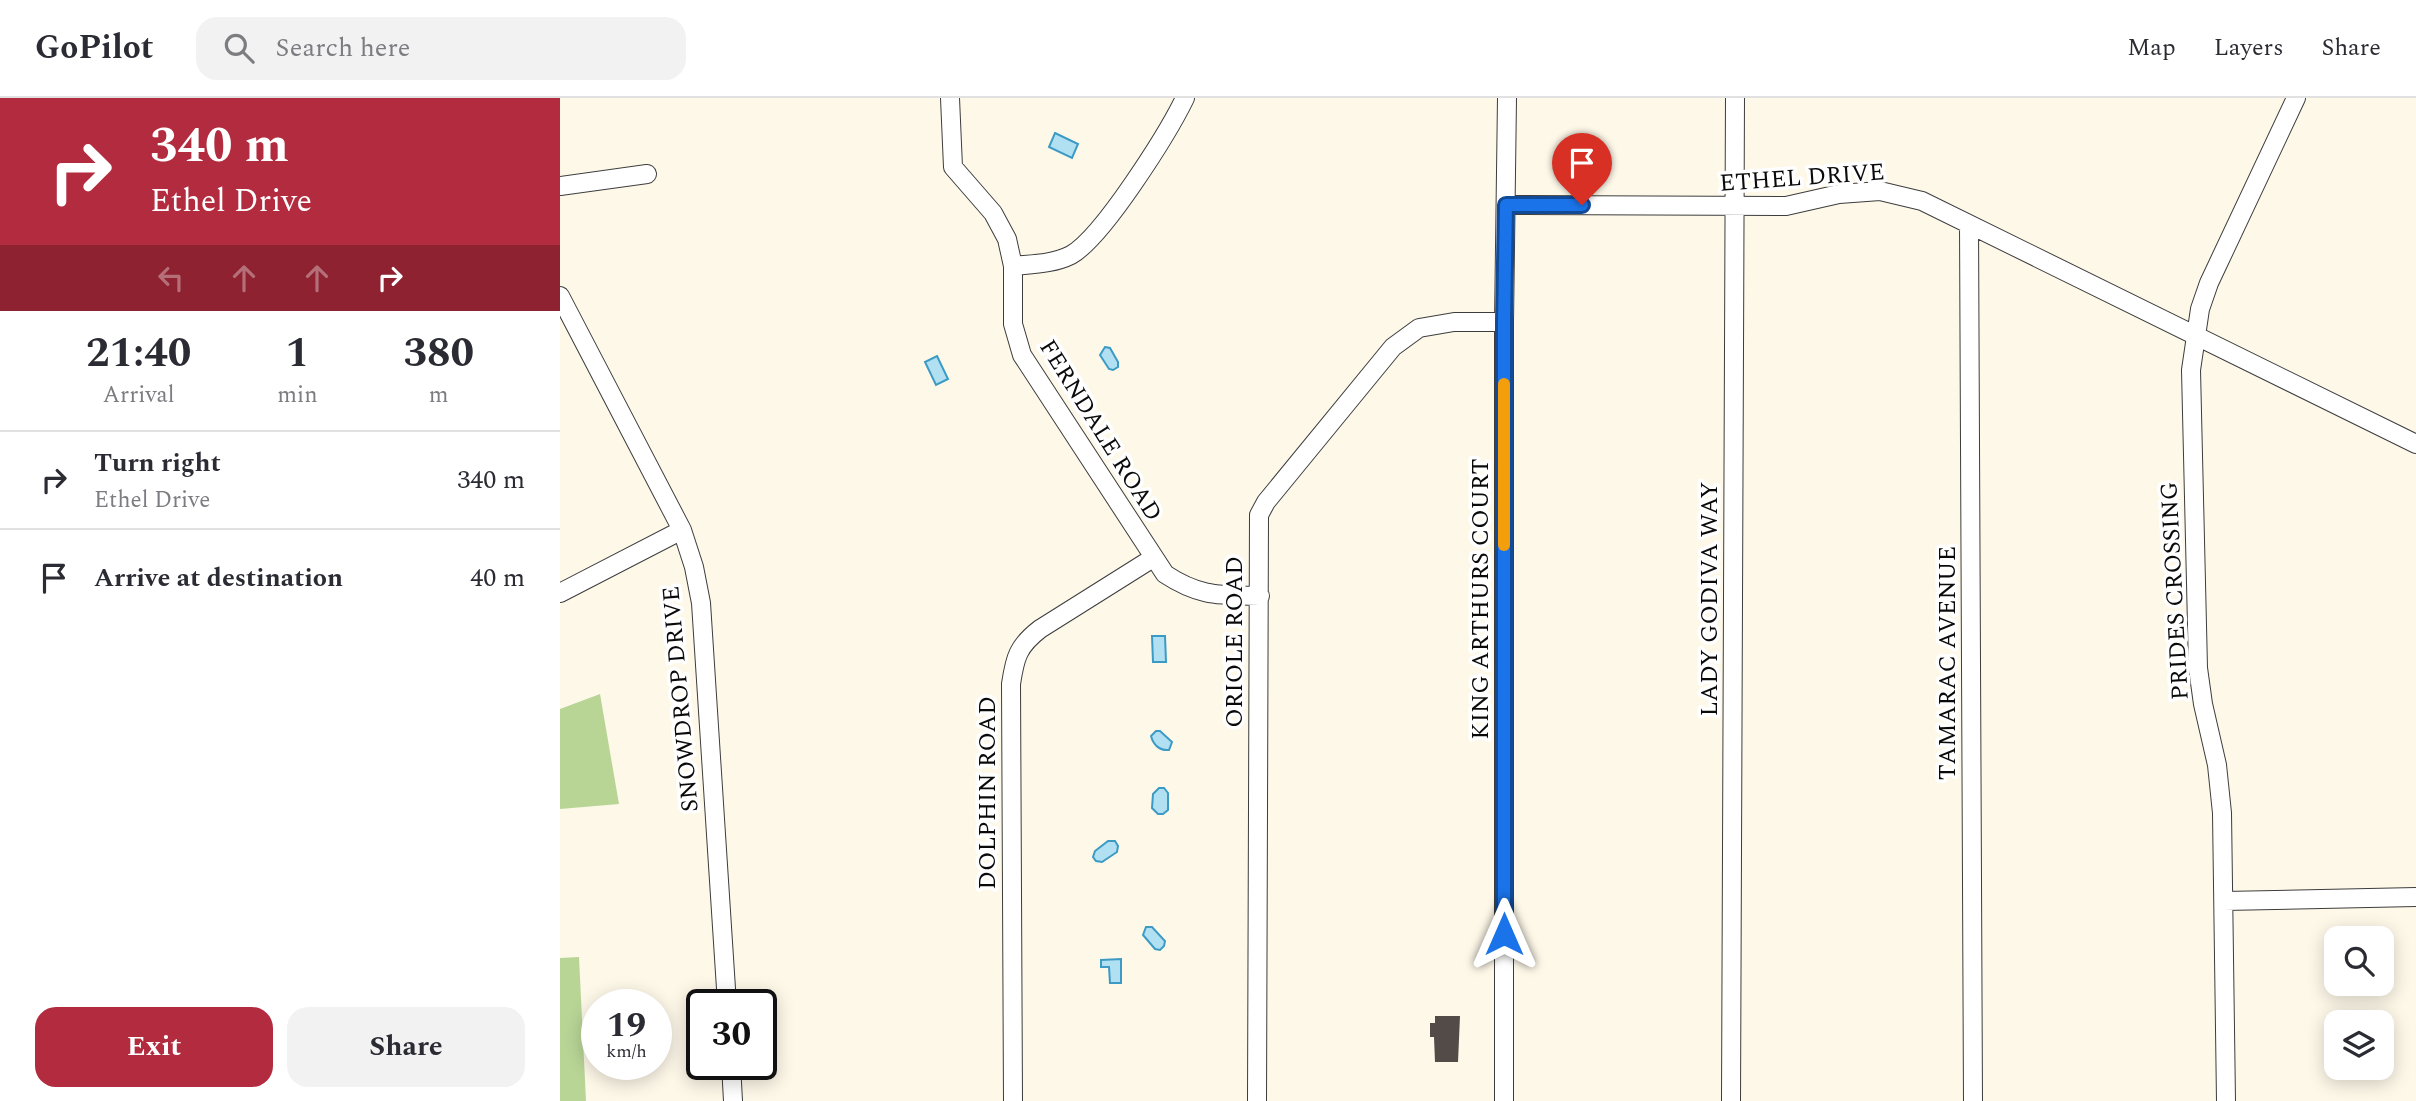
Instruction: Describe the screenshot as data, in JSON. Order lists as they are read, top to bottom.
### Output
{
  "streets": {
    "street": [
      "ETHEL DRIVE",
      "FERNDALE ROAD",
      "PRIDES CROSSING",
      "KING ARTHURS COURT",
      "LADY GODIVA WAY",
      "ORIOLE ROAD",
      "TAMARAC AVENUE",
      "SNOWDROP DRIVE",
      "DOLPHIN ROAD"
    ]
  },
  "crossings": [
    ["ETHEL DRIVE", "PRIDES CROSSING"],
    ["ETHEL DRIVE", "KING ARTHURS COURT"],
    ["ETHEL DRIVE", "LADY GODIVA WAY"],
    ["ETHEL DRIVE", "TAMARAC AVENUE"],
    ["FERNDALE ROAD", "ORIOLE ROAD"],
    ["FERNDALE ROAD", "DOLPHIN ROAD"],
    ["KING ARTHURS COURT", "ORIOLE ROAD"]
  ],
  "page": {
    "header": "GoPilot",
    "search": "Search here",
    "nav": ["Map", "Layers", "Share"],
    "turn": ["340 m", "Ethel Drive"],
    "eta": [
      "21:40",
      "Arrival",
      "1",
      "min",
      "380",
      "m"
    ],
    "list": [
      {
        "name": "Turn right",
        "note": "Ethel Drive",
        "value": "340 m"
      },
      {
        "name": "Arrive at destination",
        "value": "40 m"
      }
    ],
    "speed": "19 km/h",
    "limit": "30",
    "buttons": ["Exit", "Share"]
  }
}
